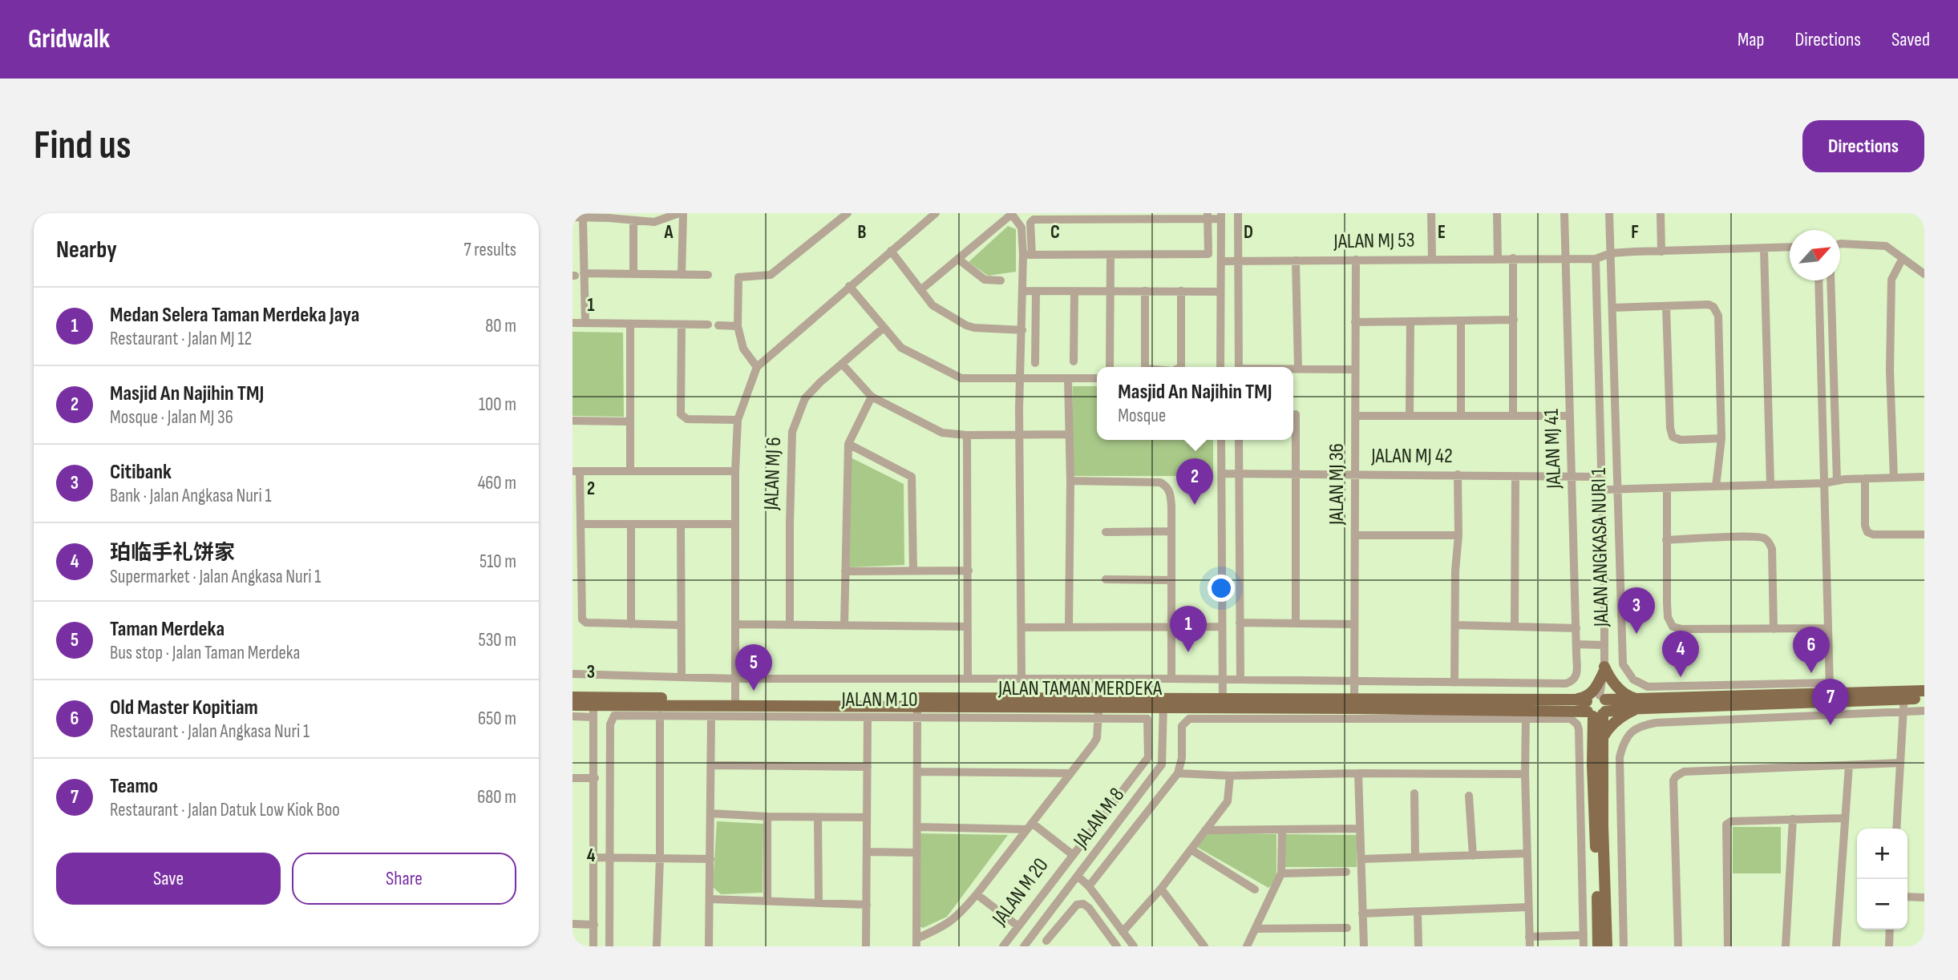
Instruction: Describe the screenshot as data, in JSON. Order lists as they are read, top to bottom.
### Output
{
  "streets": {
    "main road": ["JALAN TAMAN MERDEKA"],
    "street": [
      "JALAN MJ 53",
      "JALAN MJ 41",
      "JALAN MJ 42",
      "JALAN MJ 6",
      "JALAN MJ 36",
      "JALAN ANGKASA NURI 1",
      "JALAN M 10",
      "JALAN M 8",
      "JALAN M 20"
    ]
  },
  "crossings": [
    ["JALAN MJ 53", "JALAN MJ 41"],
    ["JALAN MJ 53", "JALAN MJ 36"],
    ["JALAN MJ 41", "JALAN MJ 42"],
    ["JALAN MJ 42", "JALAN MJ 36"],
    ["JALAN MJ 36", "JALAN TAMAN MERDEKA"],
    ["JALAN TAMAN MERDEKA", "JALAN M 10"],
    ["JALAN TAMAN MERDEKA", "JALAN M 8"],
    ["JALAN TAMAN MERDEKA", "JALAN M 20"]
  ],
  "north": "top right",
  "page": {
    "header": "Gridwalk",
    "nav": ["Map", "Directions", "Saved"],
    "buttons": [
      "Directions",
      ["Save", "Share"]
    ],
    "title": "Find us",
    "heading": ["Nearby", "7 results"],
    "list": [
      {
        "mark": "1",
        "name": "Medan Selera Taman Merdeka Jaya",
        "note": "Restaurant · Jalan MJ 12",
        "value": "80 m"
      },
      {
        "mark": "2",
        "name": "Masjid An Najihin TMJ",
        "note": "Mosque · Jalan MJ 36",
        "value": "100 m"
      },
      {
        "mark": "3",
        "name": "Citibank",
        "note": "Bank · Jalan Angkasa Nuri 1",
        "value": "460 m"
      },
      {
        "mark": "4",
        "name": "珀临手礼饼家",
        "note": "Supermarket · Jalan Angkasa Nuri 1",
        "value": "510 m"
      },
      {
        "mark": "5",
        "name": "Taman Merdeka",
        "note": "Bus stop · Jalan Taman Merdeka",
        "value": "530 m"
      },
      {
        "mark": "6",
        "name": "Old Master Kopitiam",
        "note": "Restaurant · Jalan Angkasa Nuri 1",
        "value": "650 m"
      },
      {
        "mark": "7",
        "name": "Teamo",
        "note": "Restaurant · Jalan Datuk Low Kiok Boo",
        "value": "680 m"
      }
    ],
    "popup": ["Masjid An Najihin TMJ", "Mosque"],
    "pins": [
      "2",
      "3",
      "1",
      "6",
      "4",
      "5",
      "7"
    ],
    "map_buttons": ["+", "−"]
  },
  "grid": {
    "columns": [
      "A",
      "B",
      "C",
      "D",
      "E",
      "F"
    ],
    "rows": [
      "1",
      "2",
      "3",
      "4"
    ]
  }
}
